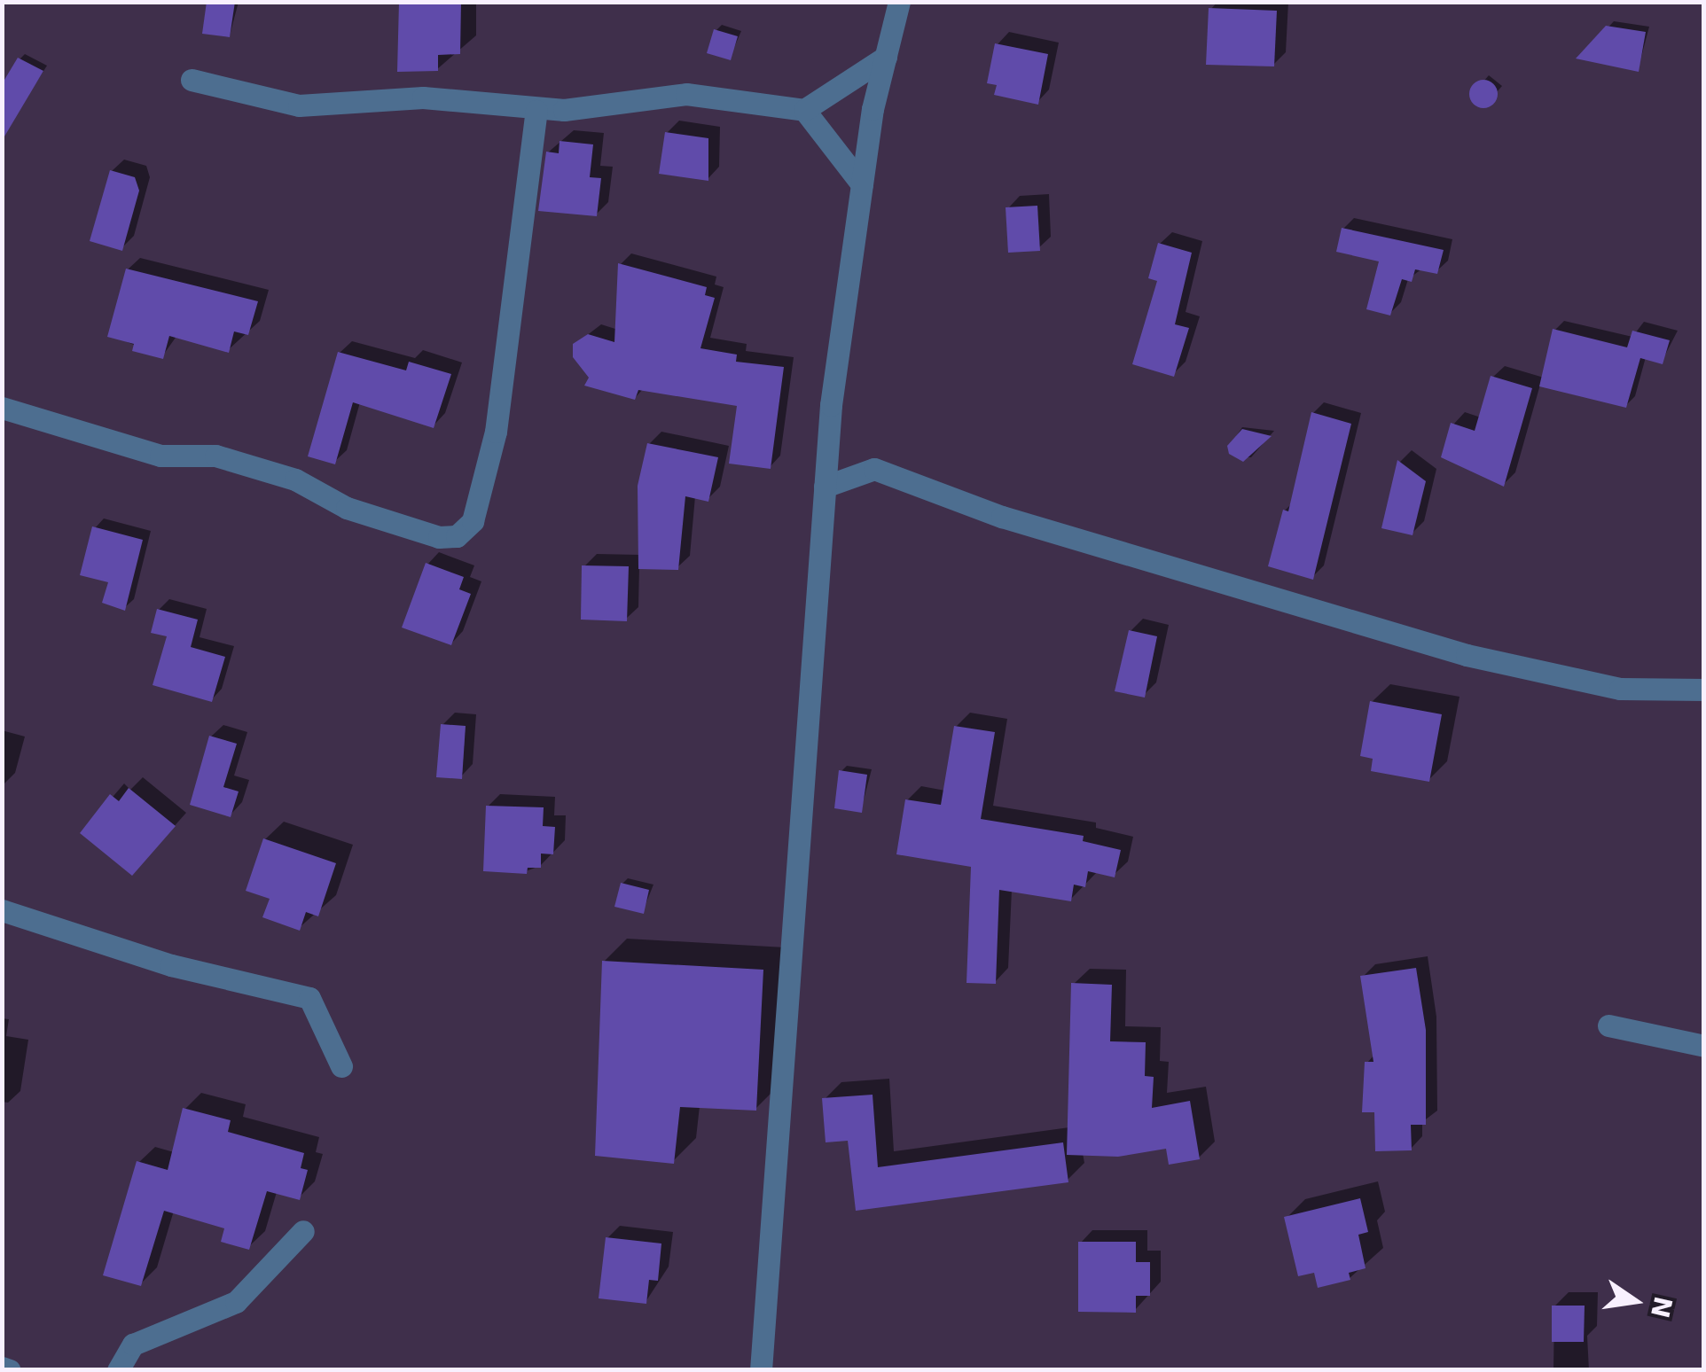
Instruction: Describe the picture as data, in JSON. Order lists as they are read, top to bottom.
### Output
{
  "north": "right"
}
